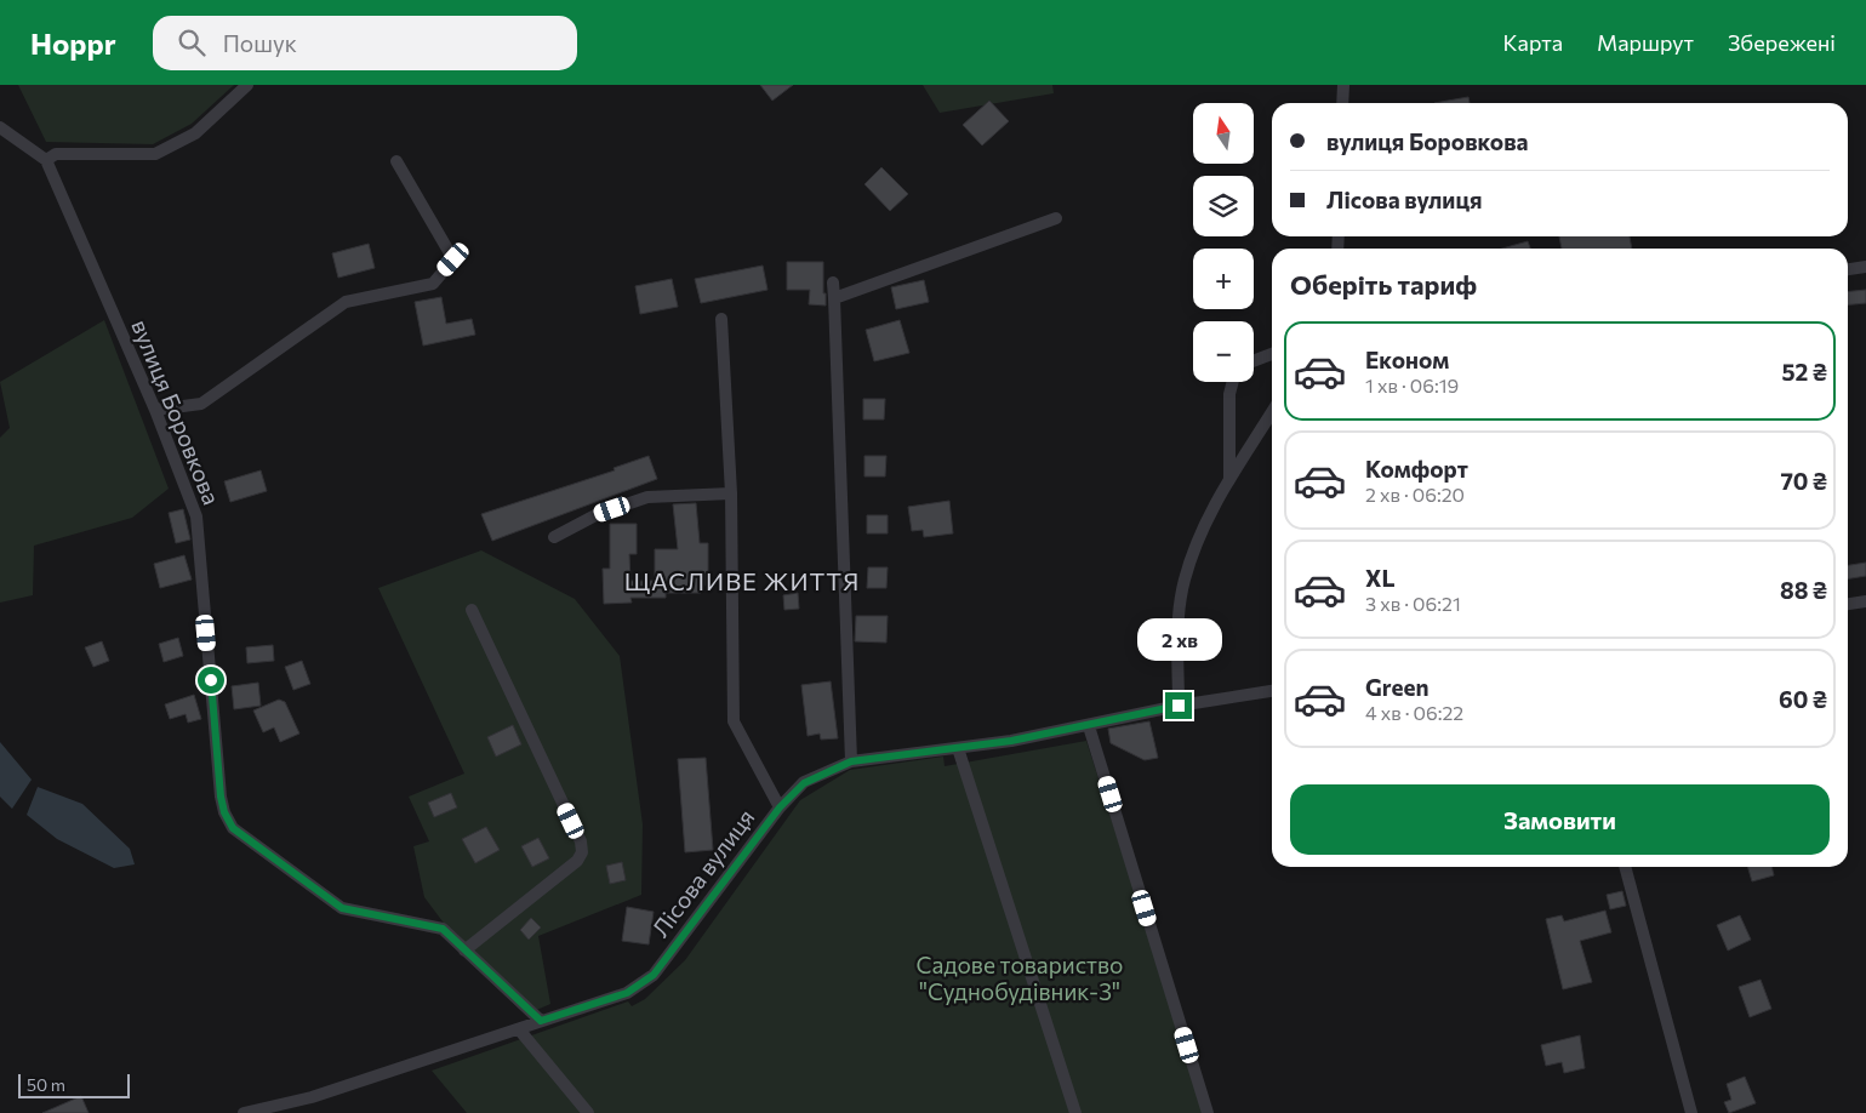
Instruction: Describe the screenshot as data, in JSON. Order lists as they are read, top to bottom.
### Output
{
  "streets": {
    "street": ["вулиця Боровкова", "Лісова вулиця"]
  },
  "crossings": [
    ["вулиця Боровкова", "Лісова вулиця"]
  ],
  "districts": ["ЩАСЛИВЕ ЖИТТЯ"],
  "parks": ["Садове товариство \"Суднобудівник-3\""],
  "scale_bar": "50 m",
  "north": "top",
  "page": {
    "header": "Hoppr",
    "search": "Пошук",
    "nav": ["Карта", "Маршрут", "Збережені"],
    "map_buttons": ["+", "−"],
    "banner": ["вулиця Боровкова", "Лісова вулиця"],
    "heading": "Оберіть тариф",
    "list": [
      {
        "name": "Економ",
        "note": "1 хв · 06:19",
        "value": "52 ₴"
      },
      {
        "name": "Комфорт",
        "note": "2 хв · 06:20",
        "value": "70 ₴"
      },
      {
        "name": "XL",
        "note": "3 хв · 06:21",
        "value": "88 ₴"
      },
      {
        "name": "Green",
        "note": "4 хв · 06:22",
        "value": "60 ₴"
      }
    ],
    "bubble": "2 хв",
    "buttons": "Замовити",
    "scale": "50 m"
  }
}
